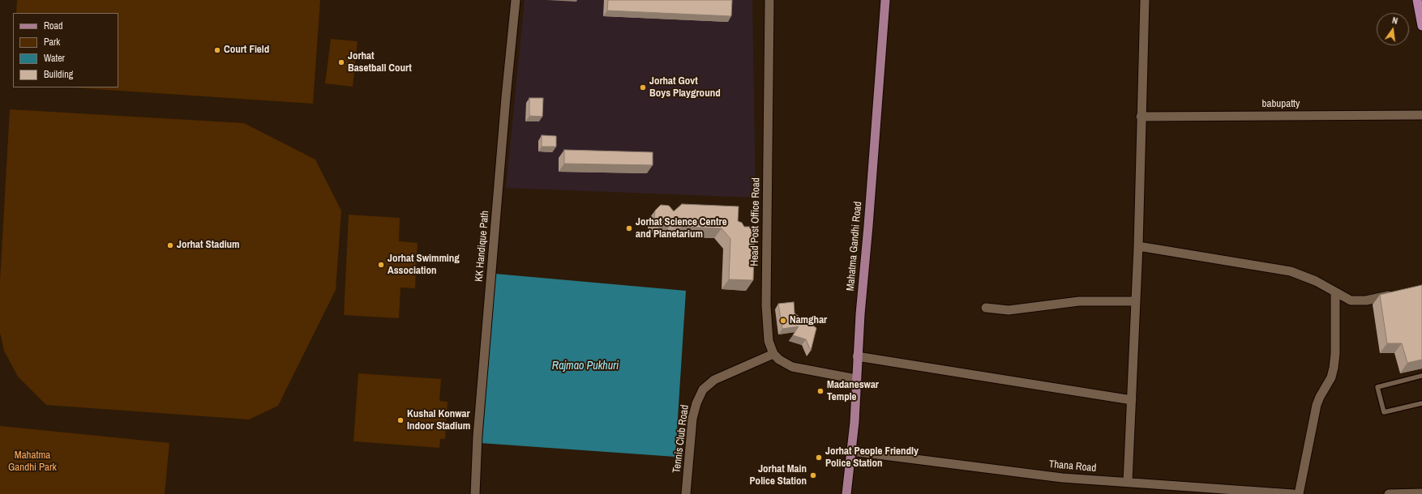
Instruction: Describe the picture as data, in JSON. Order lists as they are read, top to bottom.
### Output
{
  "streets": {
    "main road": ["Mahatma Gandhi Road"],
    "street": [
      "babupatty",
      "Head Post Office Road",
      "KK Handique Path",
      "Tennis Club Road",
      "Thana Road"
    ]
  },
  "crossings": [
    ["Head Post Office Road", "Tennis Club Road"],
    ["Mahatma Gandhi Road", "Thana Road"]
  ],
  "water": ["Rajmao Pukhuri"],
  "parks": ["Mahatma Gandhi Park"],
  "places": [
    "Court Field",
    "Jorhat Basetball Court",
    "Jorhat Govt Boys Playground",
    "Jorhat Science Centre and Planetarium",
    "Jorhat Stadium",
    "Jorhat Swimming Association",
    "Namghar",
    "Madaneswar Temple",
    "Kushal Konwar Indoor Stadium",
    "Jorhat People Friendly Police Station",
    "Jorhat Main Police Station"
  ],
  "legend": [
    "Road",
    "Park",
    "Water",
    "Building"
  ],
  "north": "top"
}
